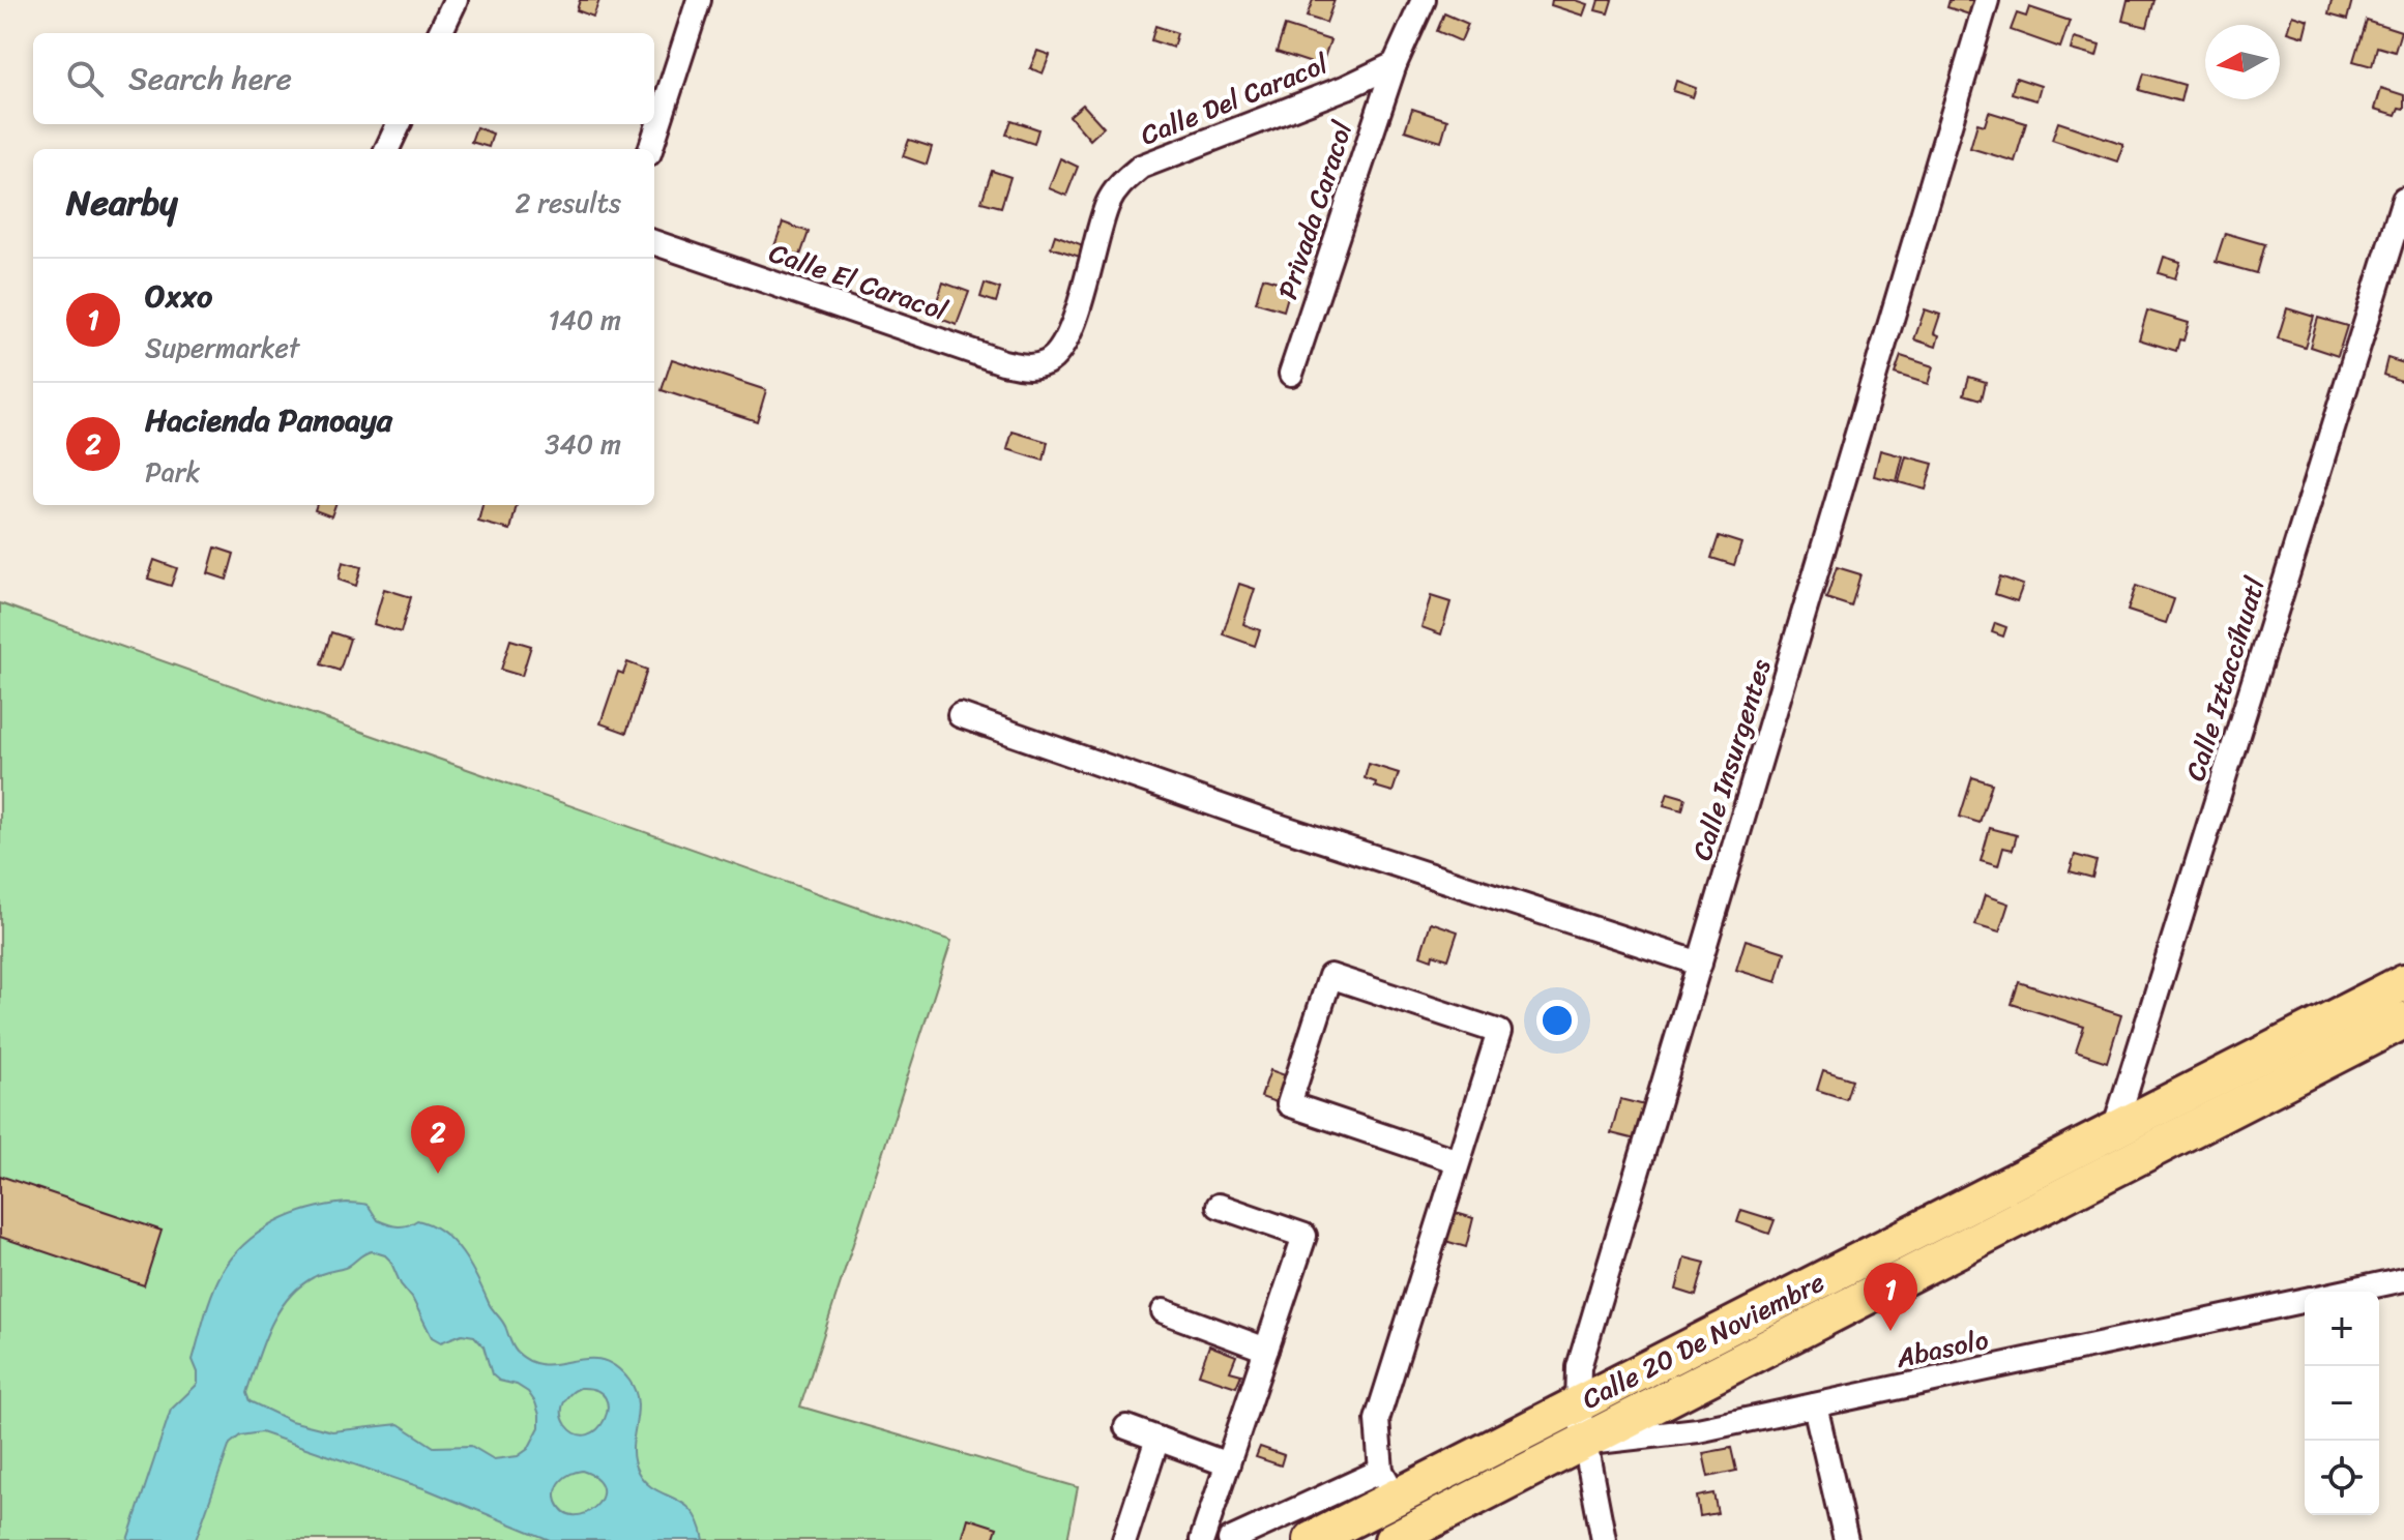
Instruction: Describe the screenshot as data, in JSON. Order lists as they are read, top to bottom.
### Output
{
  "streets": {
    "main road": ["Calle 20 De Noviembre"],
    "street": [
      "Calle Del Caracol",
      "Privada Caracol",
      "Calle El Caracol",
      "Calle Iztaccíhuatl",
      "Calle Insurgentes",
      "Abasolo"
    ]
  },
  "crossings": [
    ["Calle Del Caracol", "Privada Caracol"],
    ["Calle Del Caracol", "Calle El Caracol"],
    ["Calle Iztaccíhuatl", "Calle 20 De Noviembre"],
    ["Calle Insurgentes", "Calle 20 De Noviembre"],
    ["Calle Insurgentes", "Abasolo"],
    ["Calle 20 De Noviembre", "Abasolo"]
  ],
  "north": "left",
  "page": {
    "search": "Search here",
    "heading": ["Nearby", "2 results"],
    "list": [
      {
        "mark": "1",
        "name": "Oxxo",
        "note": "Supermarket",
        "value": "140 m"
      },
      {
        "mark": "2",
        "name": "Hacienda Panoaya",
        "note": "Park",
        "value": "340 m"
      }
    ],
    "pins": ["2", "1"],
    "map_buttons": ["+", "−"]
  }
}
